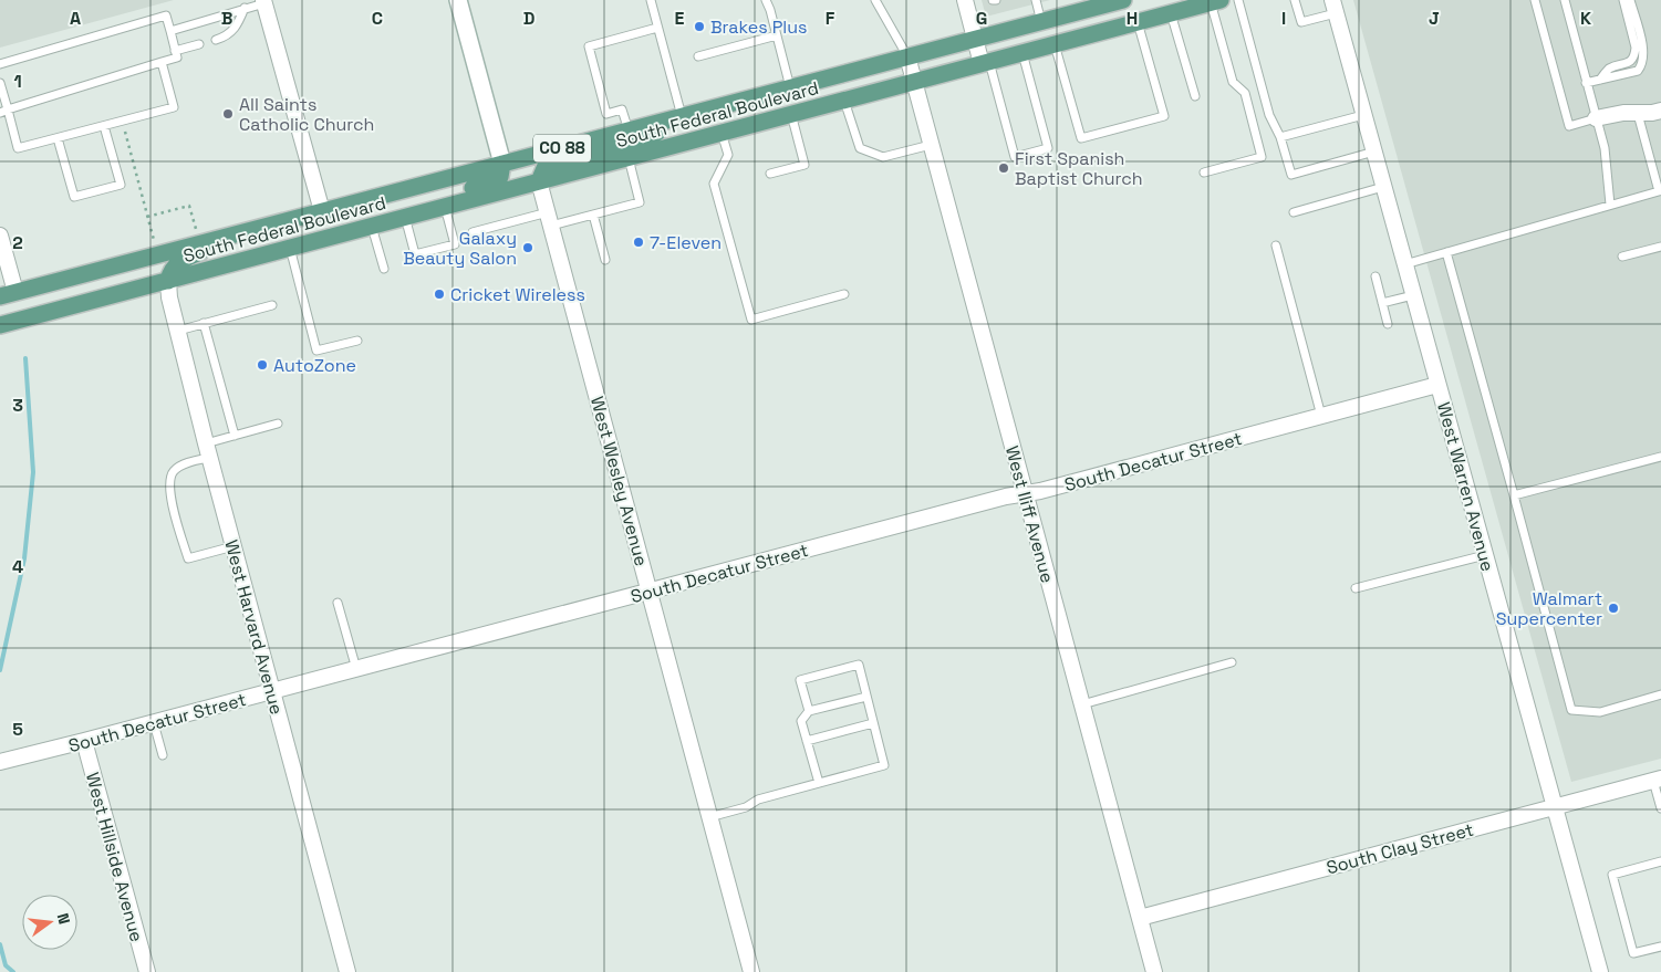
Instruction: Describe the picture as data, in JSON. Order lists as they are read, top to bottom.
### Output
{
  "streets": {
    "main road": ["South Federal Boulevard", "CO 88"],
    "street": [
      "South Decatur Street",
      "West Wesley Avenue",
      "West Warren Avenue",
      "West Iliff Avenue",
      "West Harvard Avenue",
      "South Clay Street",
      "West Hillside Avenue"
    ]
  },
  "crossings": [
    ["South Federal Boulevard", "West Wesley Avenue"],
    ["South Federal Boulevard", "West Iliff Avenue"],
    ["South Federal Boulevard", "West Harvard Avenue"],
    ["South Decatur Street", "West Wesley Avenue"],
    ["South Decatur Street", "West Warren Avenue"],
    ["South Decatur Street", "West Iliff Avenue"],
    ["South Decatur Street", "West Harvard Avenue"],
    ["South Decatur Street", "West Hillside Avenue"],
    ["West Warren Avenue", "South Clay Street"],
    ["West Iliff Avenue", "South Clay Street"]
  ],
  "places": [
    "Brakes Plus",
    "All Saints Catholic Church",
    "First Spanish Baptist Church",
    "7-Eleven",
    "Galaxy Beauty Salon",
    "Cricket Wireless",
    "AutoZone",
    "Walmart Supercenter"
  ],
  "north": "right",
  "grid": {
    "columns": [
      "A",
      "B",
      "C",
      "D",
      "E",
      "F",
      "G",
      "H",
      "I",
      "J",
      "K"
    ],
    "rows": [
      "1",
      "2",
      "3",
      "4",
      "5"
    ]
  }
}
